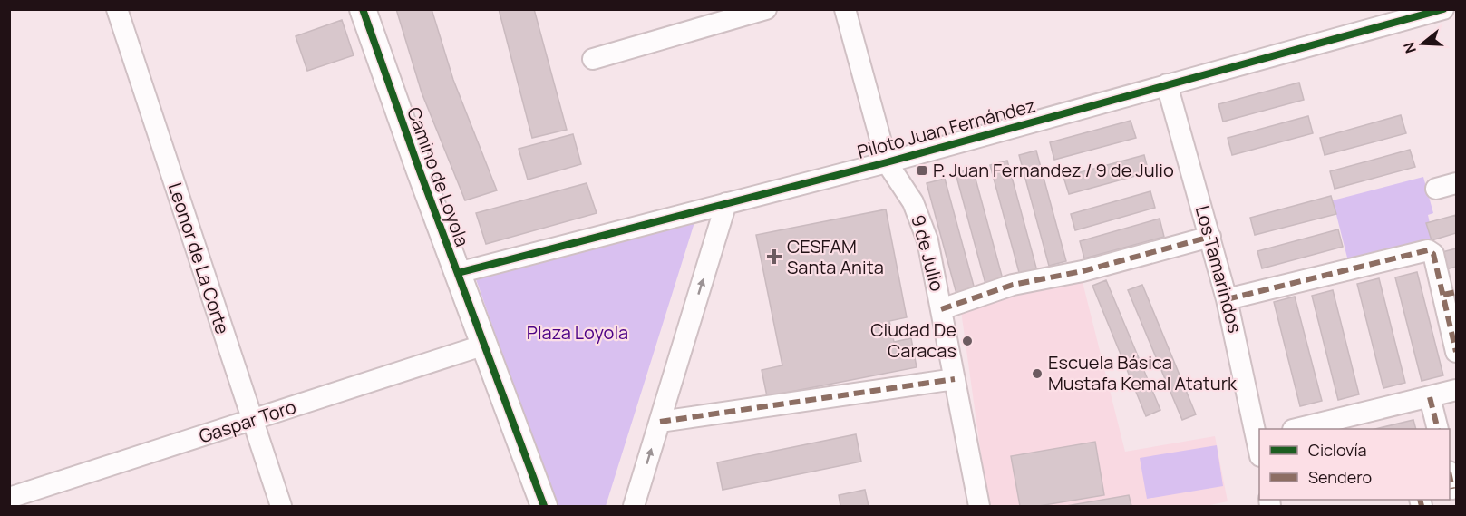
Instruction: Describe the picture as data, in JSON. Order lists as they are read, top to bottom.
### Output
{
  "streets": {
    "street": [
      "Piloto Juan Fernández",
      "Camino de Loyola",
      "9 de Julio",
      "Leonor de La Corte",
      "Los Tamarindos",
      "Gaspar Toro"
    ]
  },
  "crossings": [
    ["Piloto Juan Fernández", "Camino de Loyola"],
    ["Piloto Juan Fernández", "9 de Julio"],
    ["Piloto Juan Fernández", "Los Tamarindos"],
    ["Camino de Loyola", "Gaspar Toro"],
    ["Leonor de La Corte", "Gaspar Toro"]
  ],
  "parks": ["Plaza Loyola"],
  "places": {
    "transit": ["P. Juan Fernandez / 9 de Julio"],
    "health": ["CESFAM Santa Anita"],
    "other": ["Ciudad De Caracas", "Escuela Básica Mustafa Kemal Ataturk"]
  },
  "legend": ["Ciclovía", "Sendero"],
  "north": "left"
}
